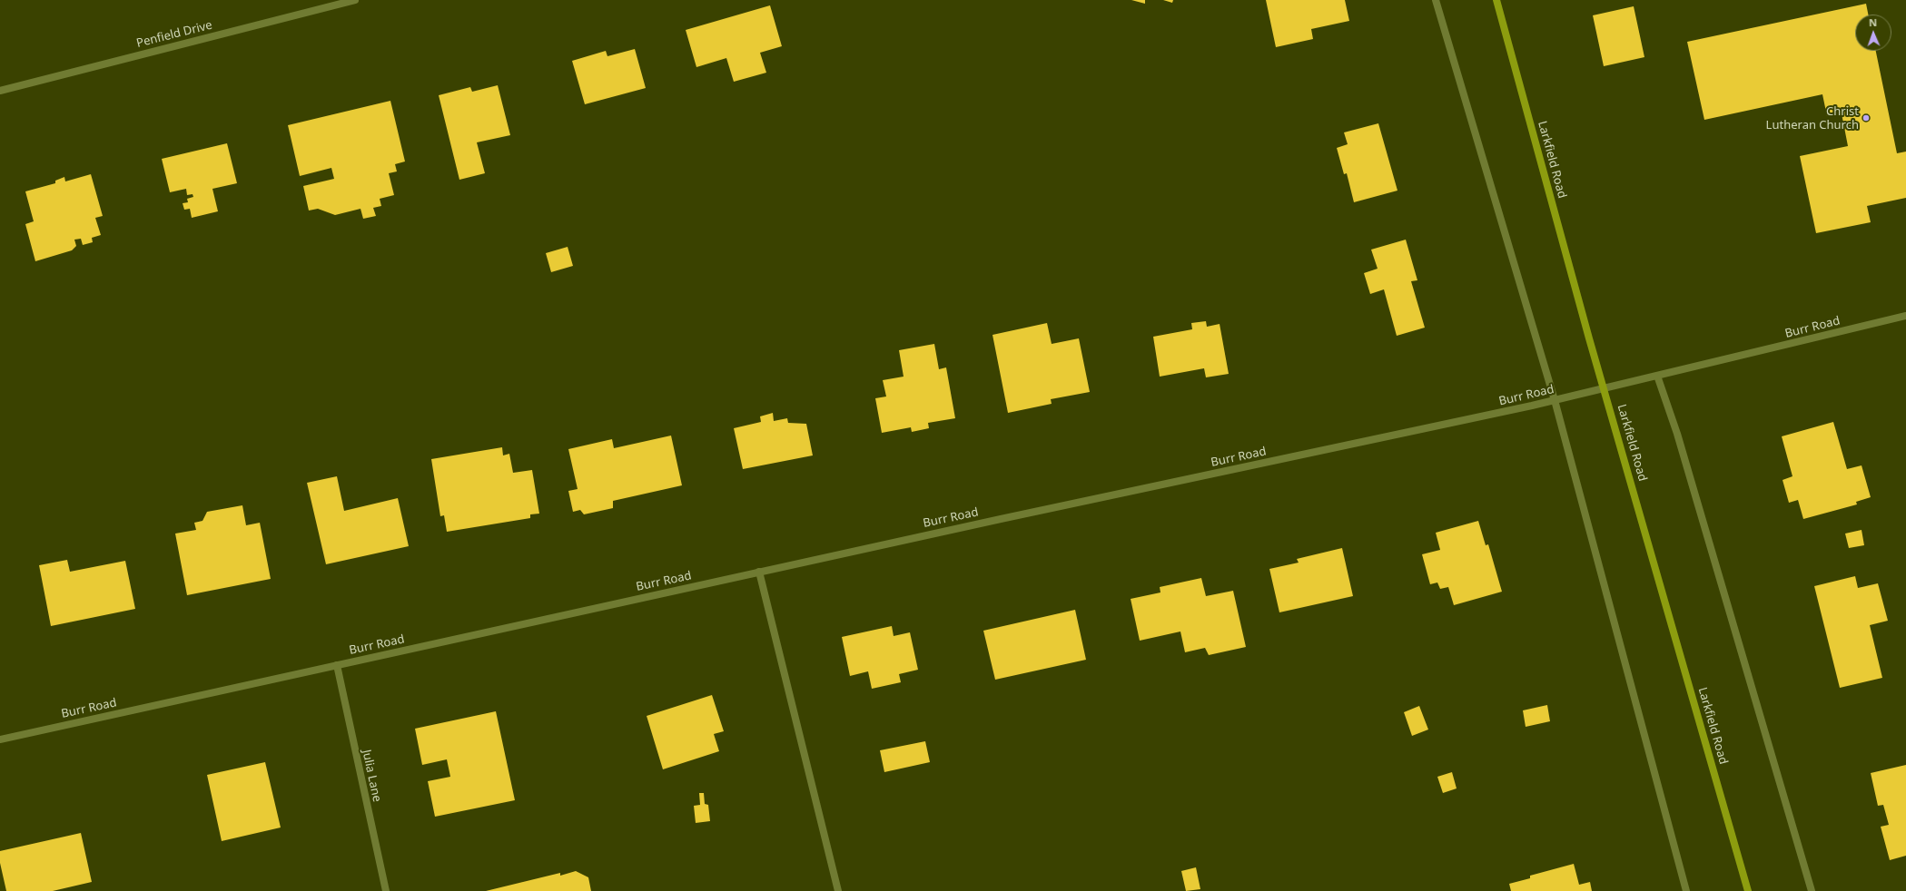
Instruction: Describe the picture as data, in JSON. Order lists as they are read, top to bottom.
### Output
{
  "streets": {
    "main road": ["Larkfield Road"],
    "street": ["Penfield Drive", "Burr Road", "Julia Lane"]
  },
  "crossings": [
    ["Larkfield Road", "Burr Road"],
    ["Burr Road", "Julia Lane"]
  ],
  "places": ["Christ Lutheran Church"],
  "north": "top"
}
